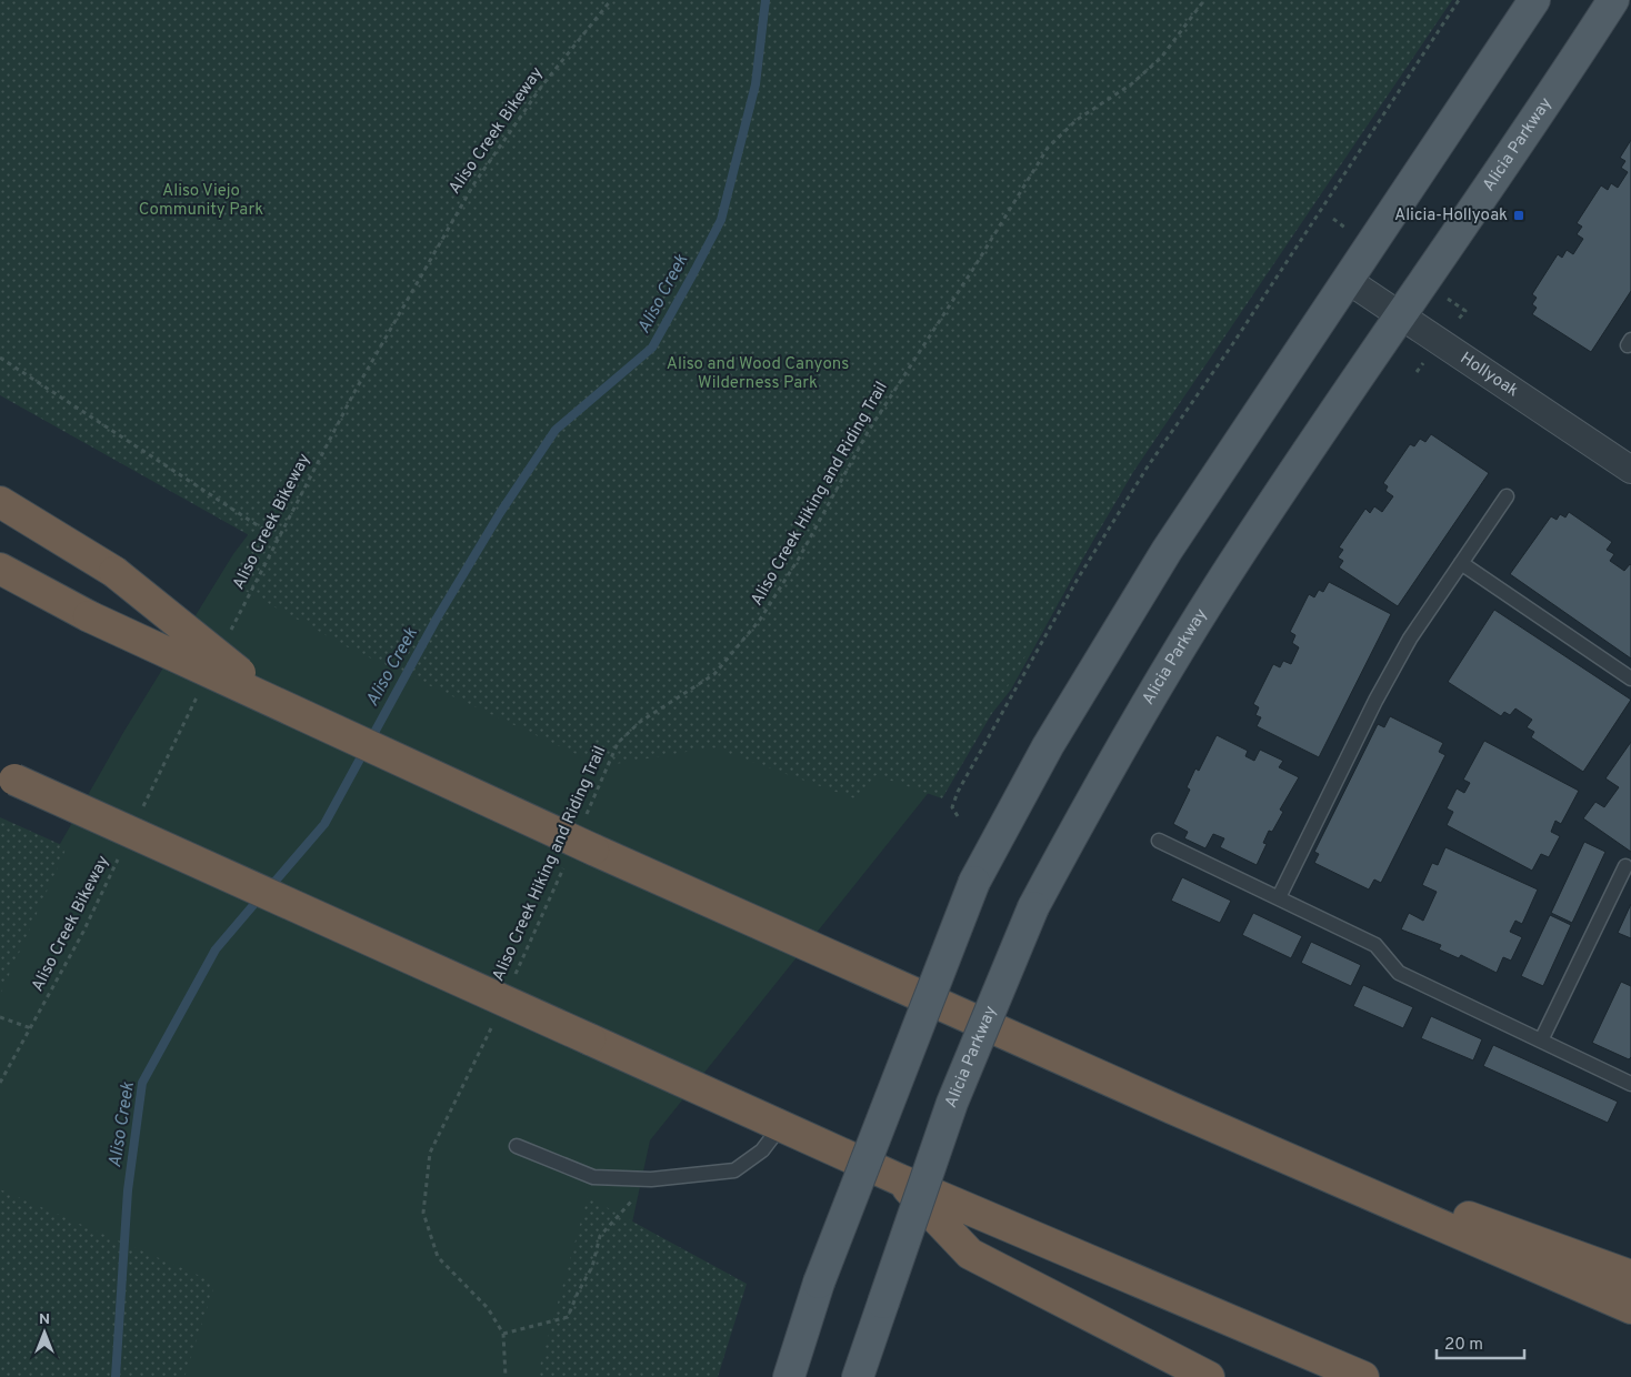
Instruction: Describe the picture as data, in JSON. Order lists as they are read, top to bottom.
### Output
{
  "streets": {
    "main road": ["Alicia Parkway"],
    "street": ["Hollyoak"],
    "path": ["Aliso Creek Bikeway", "Aliso Creek Hiking and Riding Trail"]
  },
  "crossings": [
    ["Alicia Parkway", "Hollyoak"]
  ],
  "water": ["Aliso Creek"],
  "parks": ["Aliso Viejo Community Park", "Aliso and Wood Canyons Wilderness Park"],
  "places": {
    "transit": ["Alicia-Hollyoak"]
  },
  "scale_bar": "20 m",
  "north": "top"
}
